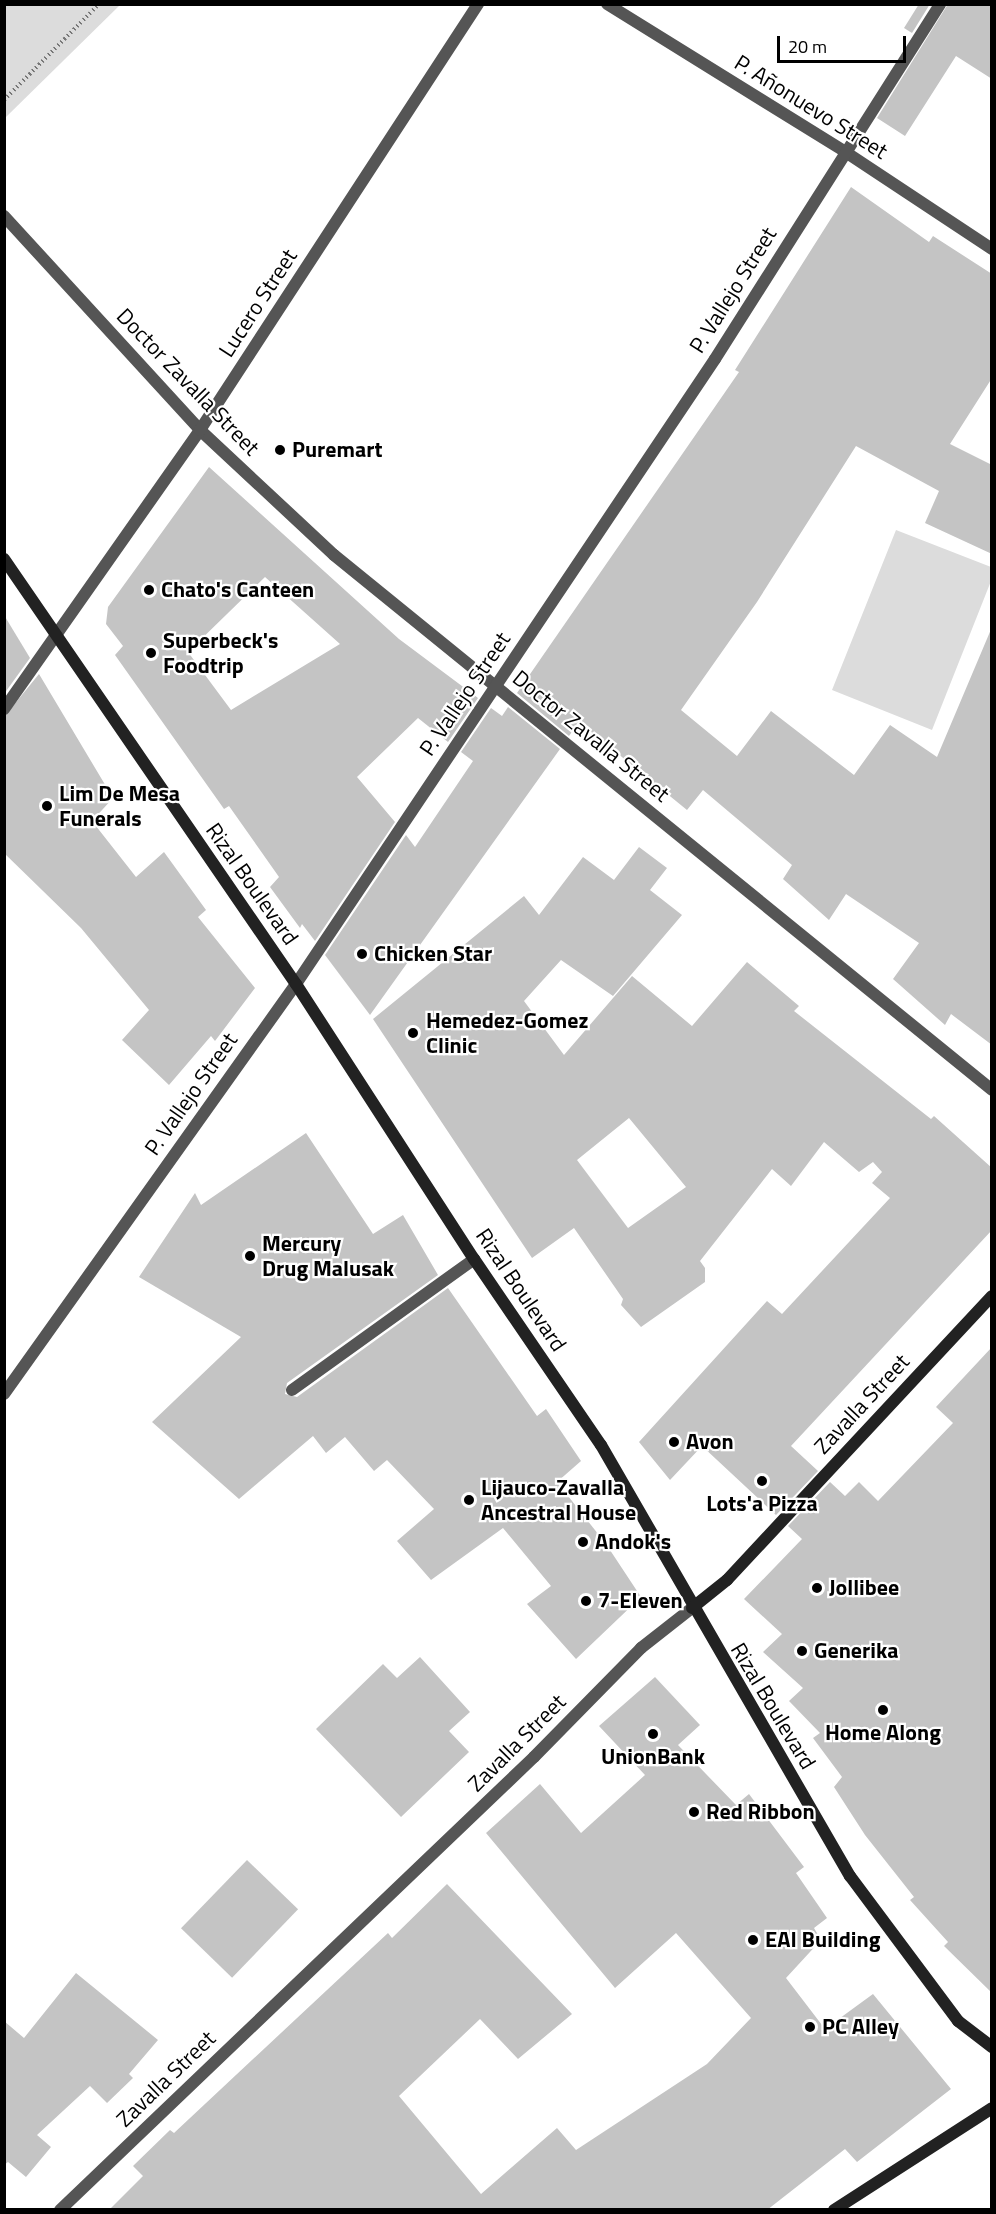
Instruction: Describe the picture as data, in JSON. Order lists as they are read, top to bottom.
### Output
{
  "streets": {
    "main road": ["Rizal Boulevard", "Zavalla Street"],
    "street": [
      "P. Añonuevo Street",
      "P. Vallejo Street",
      "Lucero Street",
      "Doctor Zavalla Street"
    ]
  },
  "crossings": [
    ["P. Añonuevo Street", "P. Vallejo Street"],
    ["P. Vallejo Street", "Doctor Zavalla Street"],
    ["P. Vallejo Street", "Rizal Boulevard"],
    ["Lucero Street", "Doctor Zavalla Street"],
    ["Lucero Street", "Rizal Boulevard"],
    ["Rizal Boulevard", "Zavalla Street"]
  ],
  "places": [
    "Puremart",
    "Chato's Canteen",
    "Superbeck's Foodtrip",
    "Lim De Mesa Funerals",
    "Chicken Star",
    "Hemedez-Gomez Clinic",
    "Mercury Drug Malusak",
    "Avon",
    "Lots'a Pizza",
    "Lijauco-Zavalla Ancestral House",
    "Andok's",
    "Jollibee",
    "7-Eleven",
    "Generika",
    "Home Along",
    "UnionBank",
    "Red Ribbon",
    "EAI Building",
    "PC Alley"
  ],
  "scale_bar": "20 m"
}
